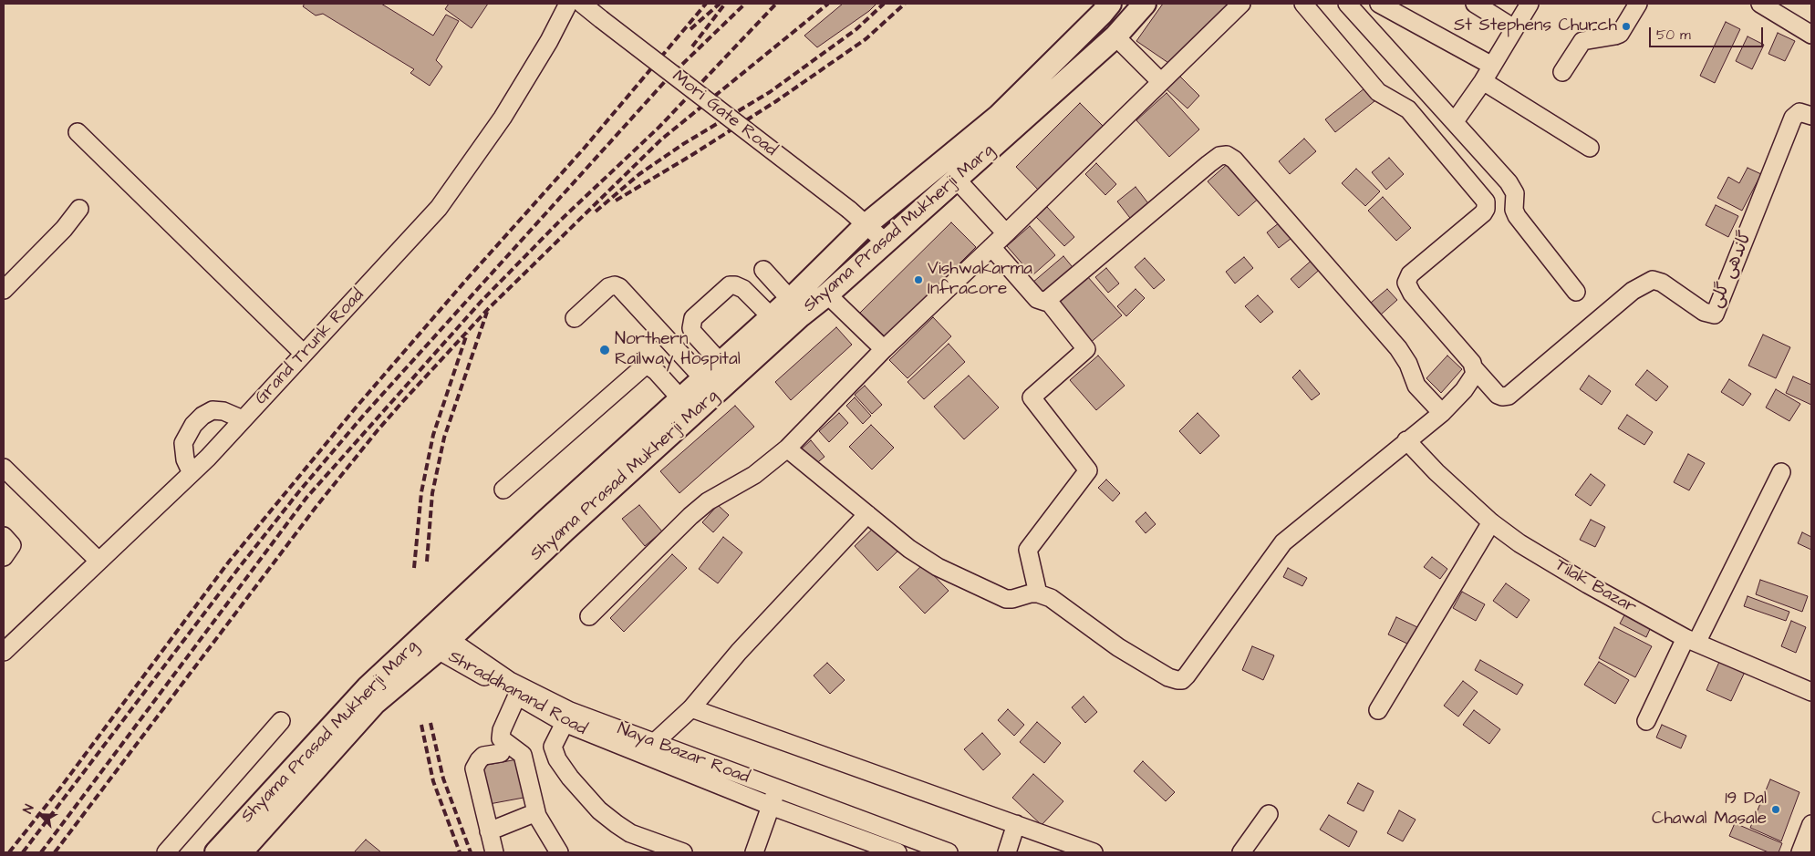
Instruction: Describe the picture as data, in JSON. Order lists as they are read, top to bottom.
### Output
{
  "streets": {
    "main road": ["Shyama Prasad Mukherji Marg"],
    "street": [
      "Mori Gate Road",
      "گاندھی گلی",
      "Grand Trunk Road",
      "Tilak Bazar",
      "Shraddhanand Road",
      "Naya Bazar Road"
    ]
  },
  "crossings": [
    ["Mori Gate Road", "Shyama Prasad Mukherji Marg"],
    ["Shyama Prasad Mukherji Marg", "Shraddhanand Road"],
    ["Shyama Prasad Mukherji Marg", "Naya Bazar Road"],
    ["Shraddhanand Road", "Naya Bazar Road"]
  ],
  "places": [
    "St Stephens Church",
    "Vishwakarma Infracore",
    "Northern Railway Hospital",
    "19 Dal Chawal Masale"
  ],
  "scale_bar": "50 m",
  "north": "top left"
}
